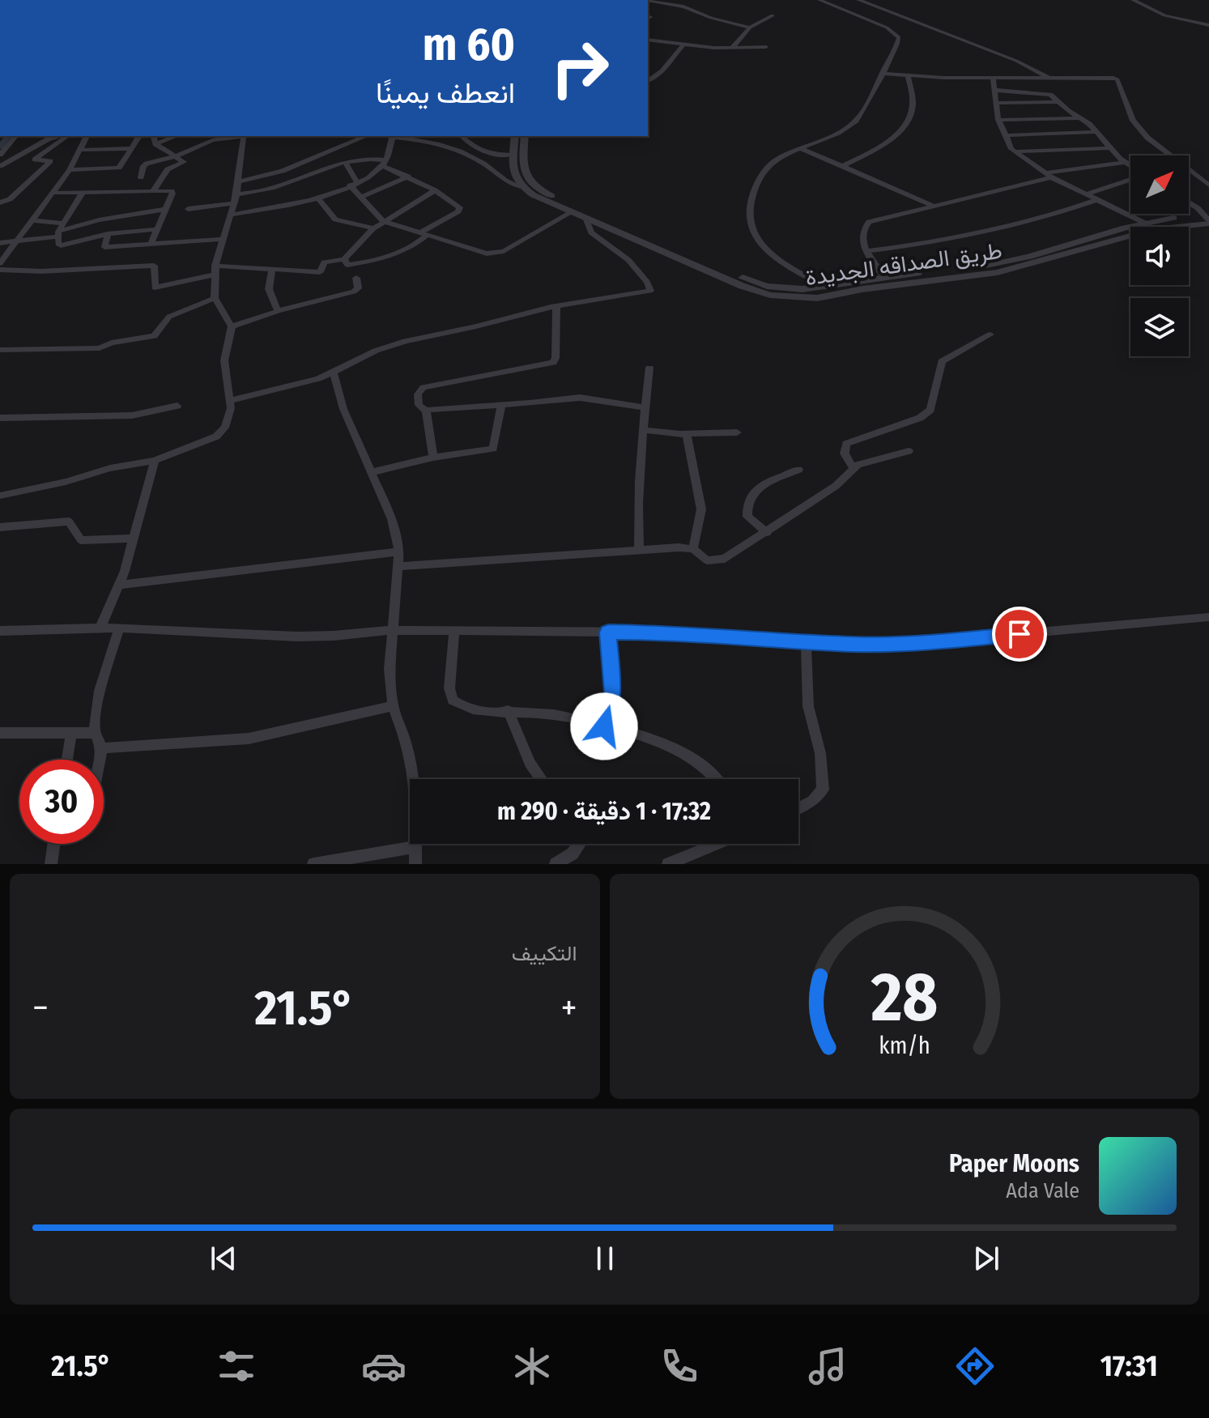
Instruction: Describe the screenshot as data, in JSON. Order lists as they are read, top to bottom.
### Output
{
  "streets": {
    "street": ["طريق الصداقه الجديدة"]
  },
  "north": "top right",
  "page": {
    "turn": ["60 m", "انعطف يمينًا"],
    "limit": "30",
    "trip": "17:32 · 1 دقيقة · 290 m",
    "tile": "التكييف",
    "heat": ["−", "21.5°", "+"],
    "song": ["Paper Moons", "Ada Vale"],
    "tabs": ["17:31", "21.5°"],
    "gauge": ["28", "km/h"]
  }
}
